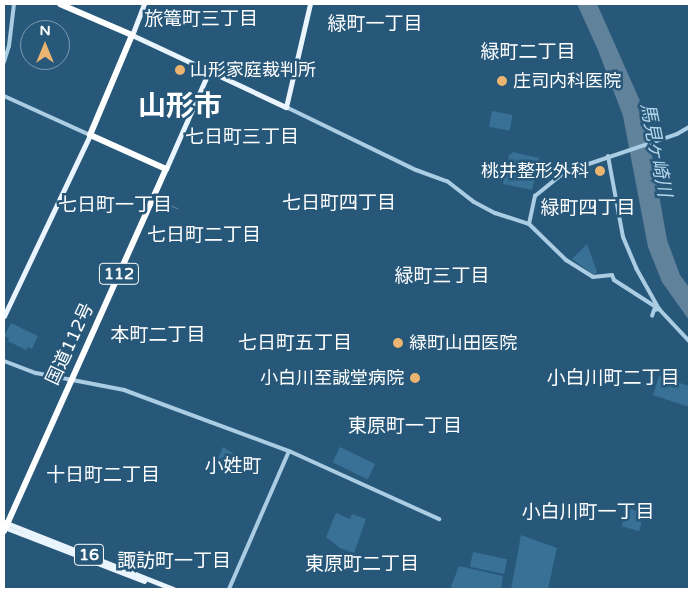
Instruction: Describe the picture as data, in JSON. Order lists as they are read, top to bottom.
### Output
{
  "streets": {
    "highway": ["112", "国道112号"],
    "main road": ["16"]
  },
  "crossings": [
    ["国道112号", "16"]
  ],
  "districts": [
    "旅篭町三丁目",
    "緑町一丁目",
    "緑町二丁目",
    "山形市",
    "七日町三丁目",
    "七日町四丁目",
    "七日町一丁目",
    "緑町四丁目",
    "七日町二丁目",
    "緑町三丁目",
    "本町二丁目",
    "七日町五丁目",
    "小白川町二丁目",
    "東原町一丁目",
    "小姓町",
    "十日町二丁目",
    "小白川町一丁目",
    "諏訪町一丁目",
    "東原町二丁目"
  ],
  "water": ["馬見ヶ崎川"],
  "places": [
    "山形家庭裁判所",
    "庄司内科医院",
    "桃井整形外科",
    "緑町山田医院",
    "小白川至誠堂病院"
  ],
  "north": "top"
}
